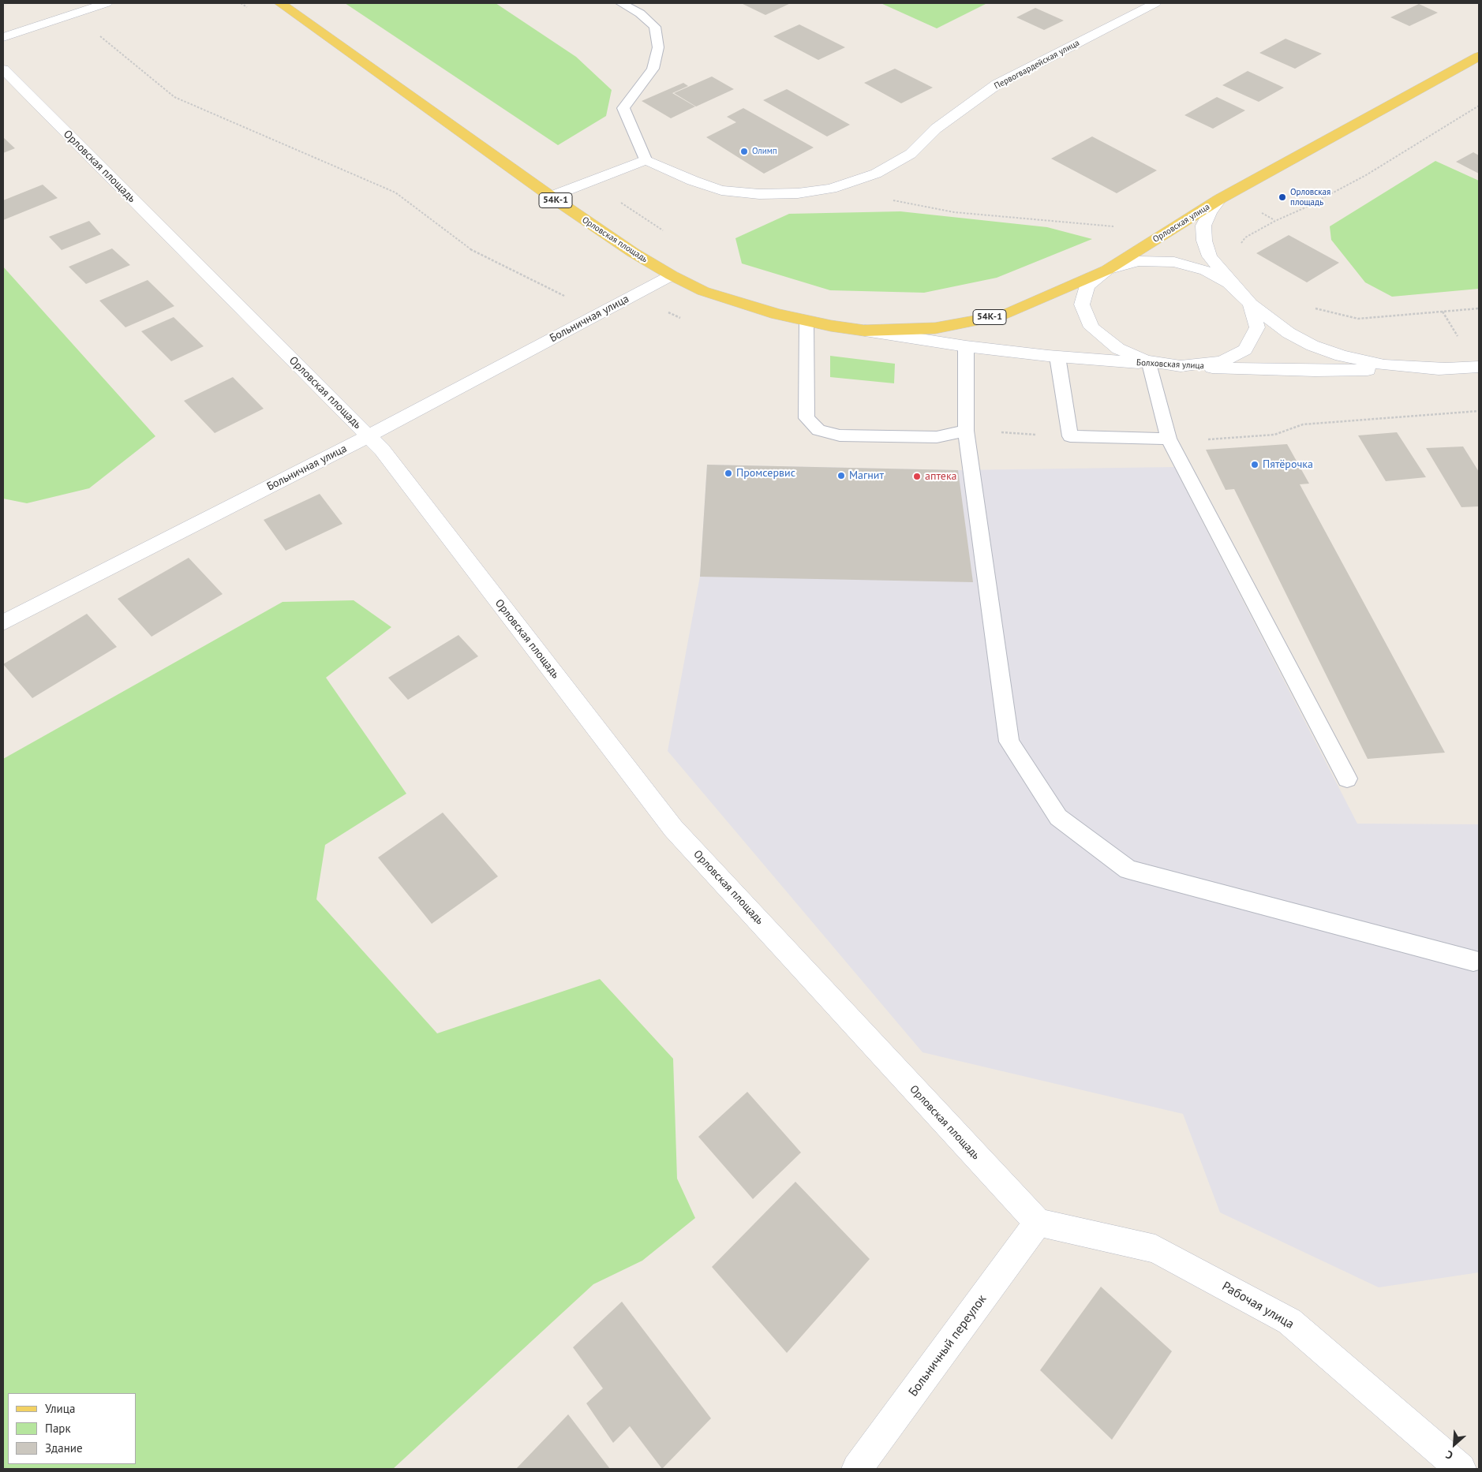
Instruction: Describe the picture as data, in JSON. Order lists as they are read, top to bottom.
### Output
{
  "streets": {
    "main road": ["Орловская площадь", "54К-1", "Орловская улица"],
    "street": [
      "Первогвардейская улица",
      "Больничная улица",
      "Болховская улица",
      "Рабочая улица",
      "Больничный переулок"
    ]
  },
  "crossings": [
    ["Орловская площадь", "Орловская улица"],
    ["Орловская площадь", "Больничная улица"],
    ["Орловская площадь", "Болховская улица"],
    ["Орловская площадь", "Рабочая улица"],
    ["Орловская площадь", "Больничный переулок"],
    ["54К-1", "Орловская улица"],
    ["54К-1", "Болховская улица"],
    ["Орловская улица", "Болховская улица"],
    ["Рабочая улица", "Больничный переулок"]
  ],
  "places": [
    "Олимп",
    "Орловская площадь",
    "Пятёрочка",
    "Промсервис",
    "Магнит",
    "аптека"
  ],
  "legend": ["Улица", "Парк", "Здание"],
  "north": "bottom left"
}
